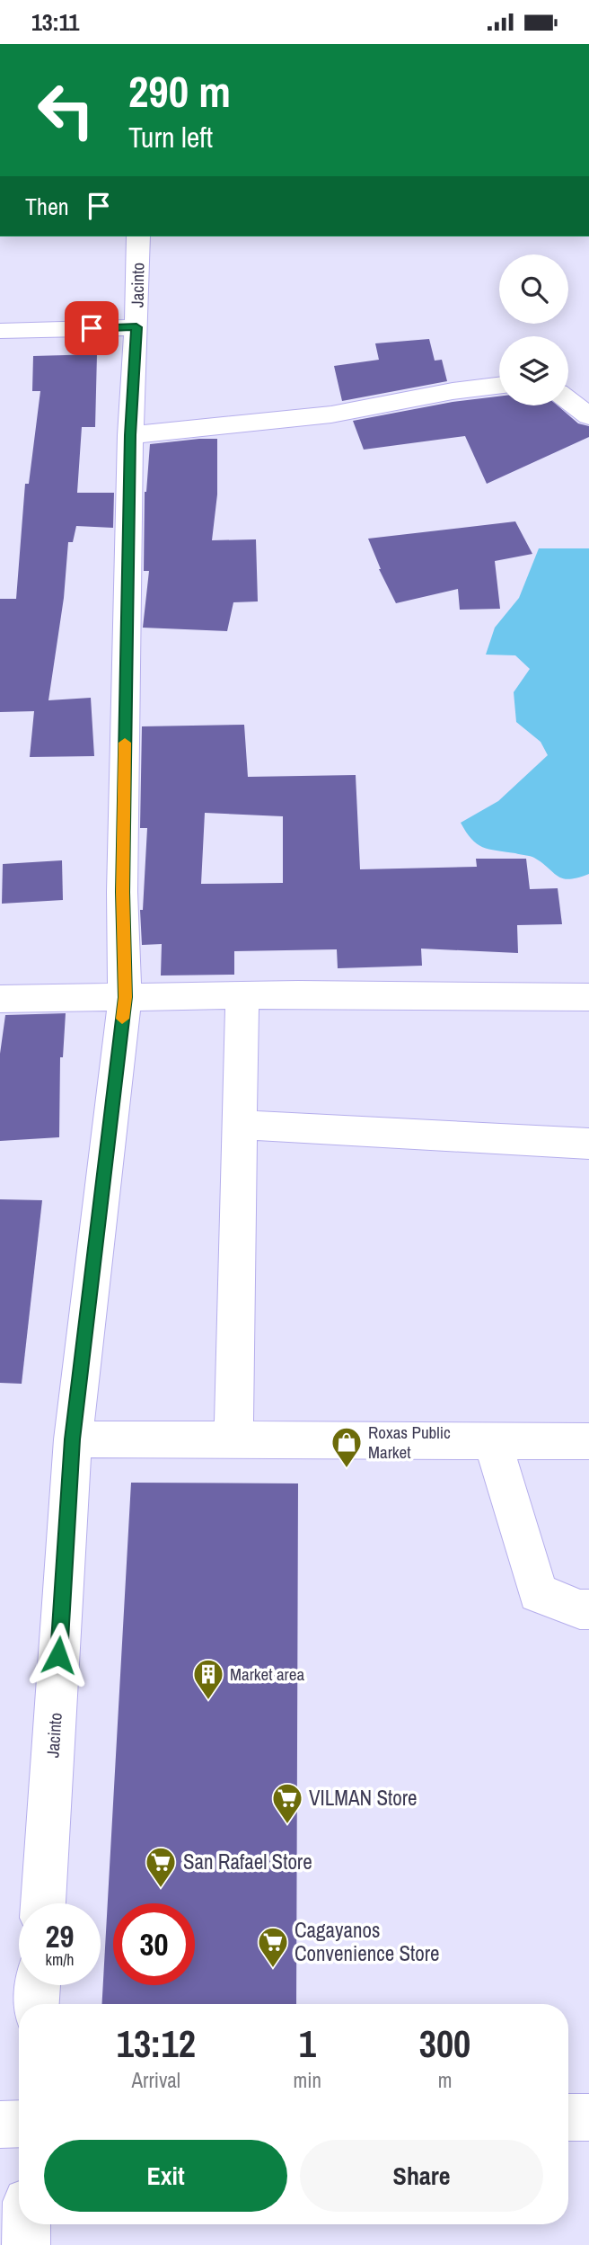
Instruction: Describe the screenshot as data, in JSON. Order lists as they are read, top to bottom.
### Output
{
  "streets": {
    "street": ["Jacinto"]
  },
  "places": {
    "shop": ["Roxas Public Market"],
    "building": ["Market area"],
    "supermarket": ["VILMAN Store", "San Rafael Store", "Cagayanos Convenience Store"]
  },
  "page": {
    "status": "13:11",
    "turn": ["290 m", "Turn left"],
    "then": "Then",
    "speed": "29 km/h",
    "limit": "30",
    "eta": [
      "13:12",
      "Arrival",
      "1",
      "min",
      "300",
      "m"
    ],
    "buttons": ["Exit", "Share"]
  }
}
